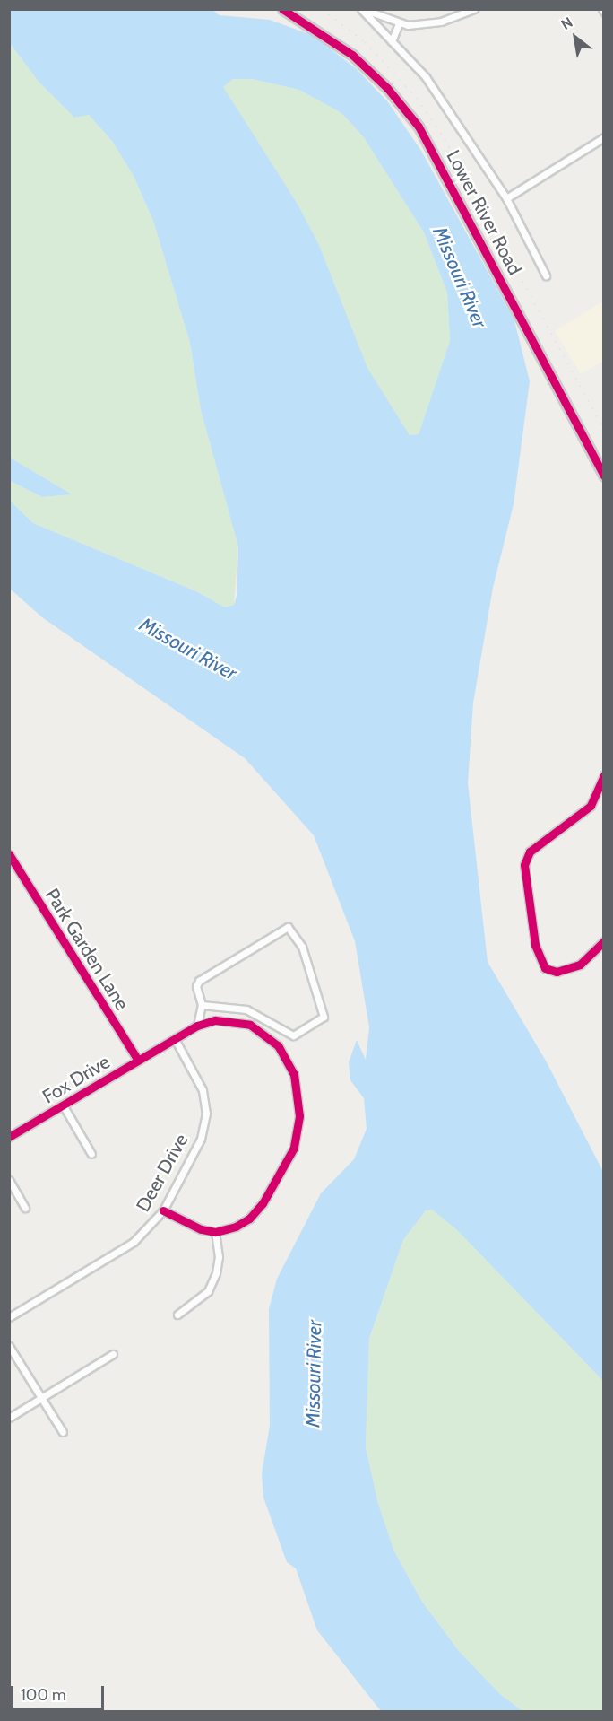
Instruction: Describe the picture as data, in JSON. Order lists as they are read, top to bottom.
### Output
{
  "streets": {
    "street": [
      "Lower River Road",
      "Park Garden Lane",
      "Fox Drive",
      "Deer Drive"
    ]
  },
  "crossings": [
    ["Park Garden Lane", "Fox Drive"],
    ["Fox Drive", "Deer Drive"]
  ],
  "water": ["Missouri River"],
  "scale_bar": "100 m",
  "north": "top left"
}
